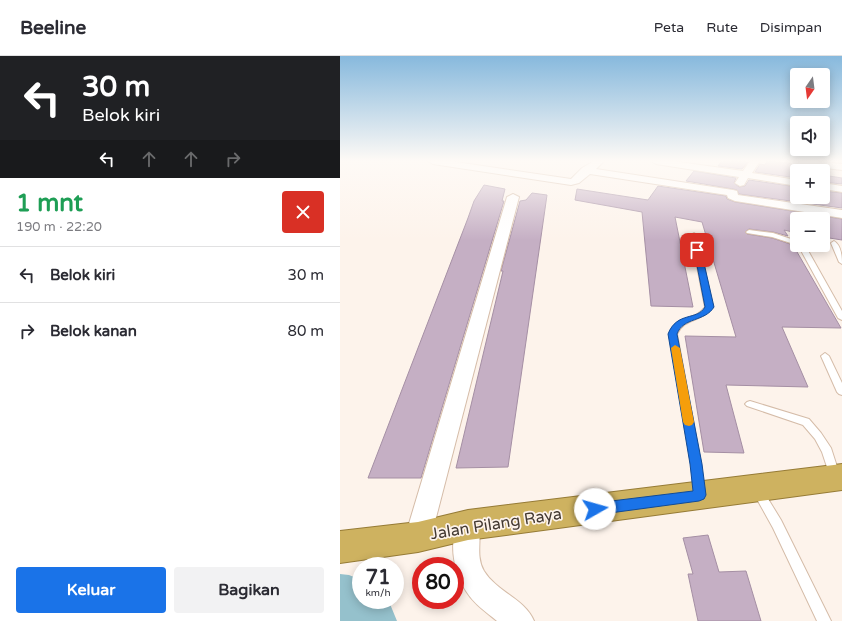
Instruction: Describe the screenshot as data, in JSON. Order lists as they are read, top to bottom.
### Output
{
  "streets": {
    "highway": ["Jalan Pilang Raya"]
  },
  "north": "bottom",
  "page": {
    "header": "Beeline",
    "nav": ["Peta", "Rute", "Disimpan"],
    "turn": ["30 m", "Belok kiri"],
    "map_buttons": ["+", "−"],
    "heading": ["1 mnt", "190 m · 22:20"],
    "list": [
      {
        "name": "Belok kiri",
        "value": "30 m"
      },
      {
        "name": "Belok kanan",
        "value": "80 m"
      }
    ],
    "speed": "71 km/h",
    "limit": "80",
    "buttons": ["Keluar", "Bagikan"]
  }
}
